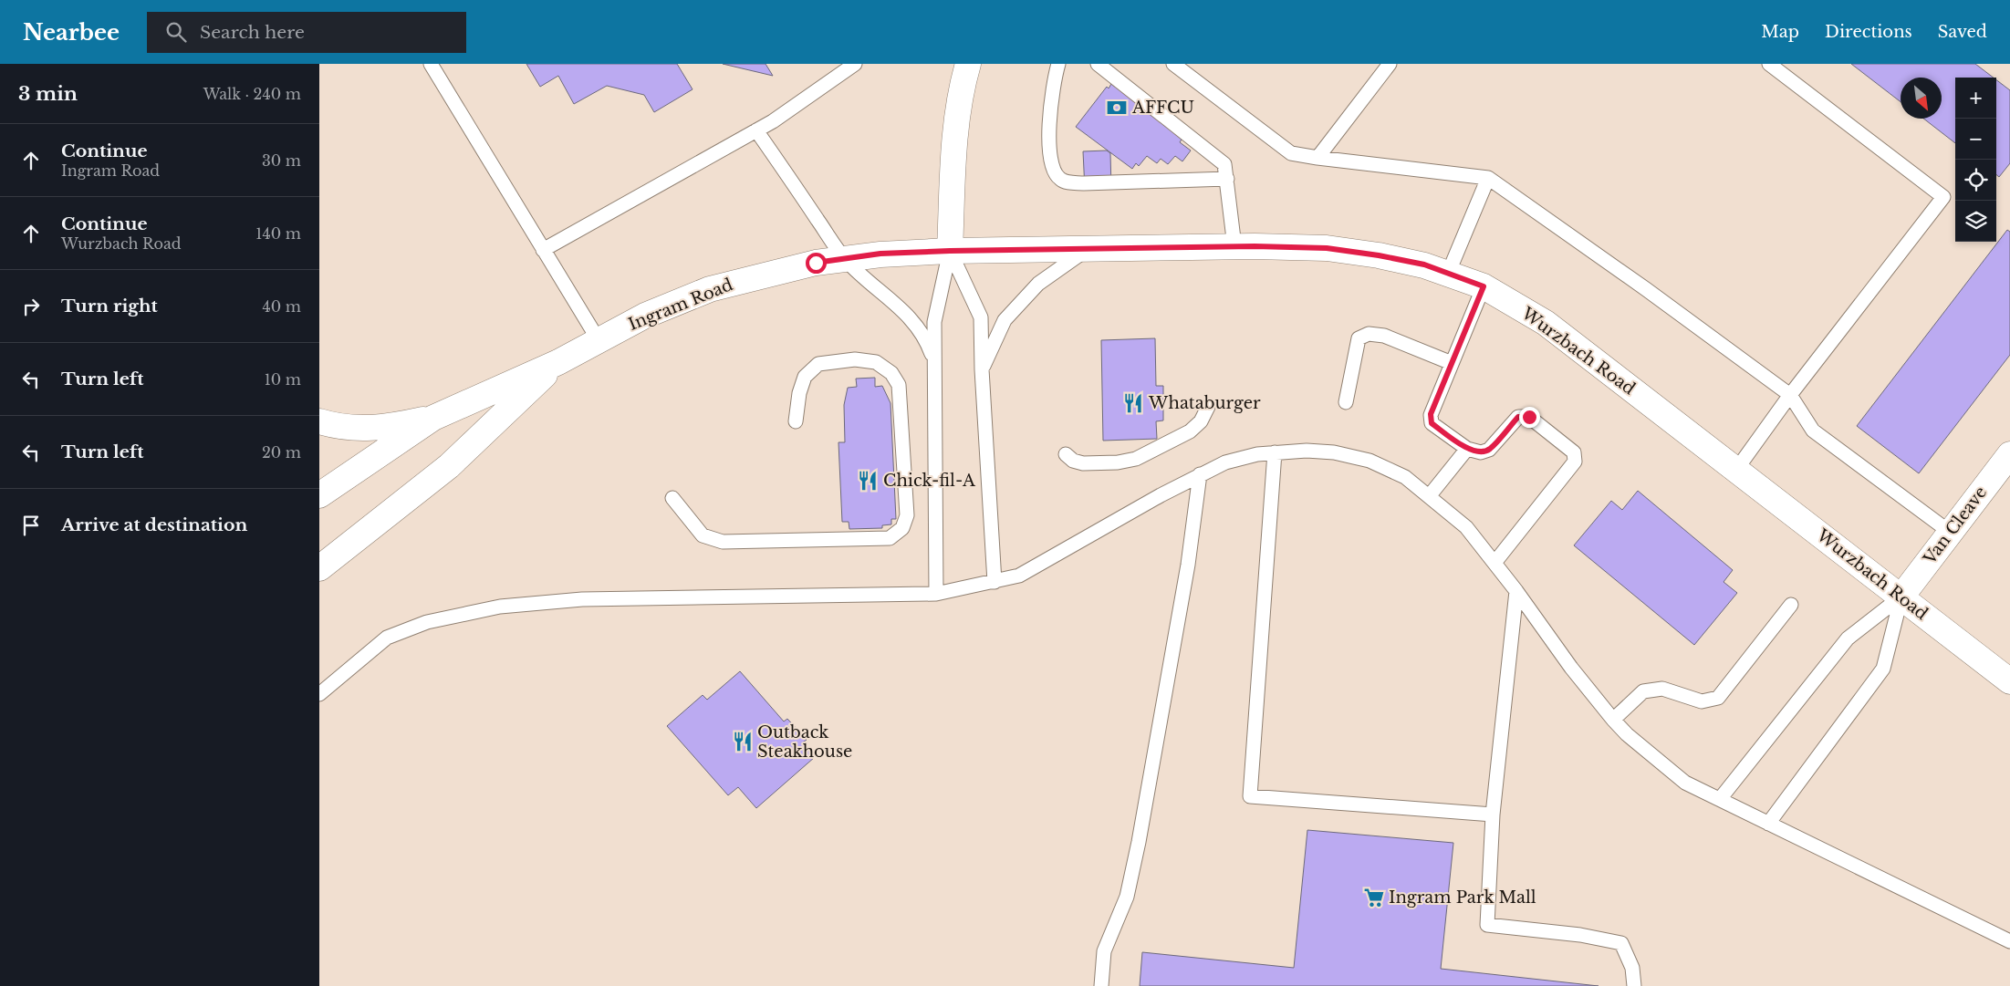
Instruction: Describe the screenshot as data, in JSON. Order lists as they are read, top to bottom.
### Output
{
  "streets": {
    "main road": ["Ingram Road", "Wurzbach Road", "Van Cleave"]
  },
  "crossings": [
    ["Ingram Road", "Wurzbach Road"],
    ["Wurzbach Road", "Van Cleave"]
  ],
  "places": {
    "bank": ["AFFCU"],
    "restaurant": ["Whataburger", "Chick-fil-A", "Outback Steakhouse"],
    "supermarket": ["Ingram Park Mall"]
  },
  "north": "bottom right",
  "page": {
    "header": "Nearbee",
    "search": "Search here",
    "nav": ["Map", "Directions", "Saved"],
    "heading": ["3 min", "Walk · 240 m"],
    "map_buttons": ["+", "−"],
    "list": [
      ["Continue", "Ingram Road", "30 m"],
      ["Continue", "Wurzbach Road", "140 m"],
      ["Turn right", "40 m"],
      ["Turn left", "10 m"],
      ["Turn left", "20 m"],
      "Arrive at destination"
    ]
  }
}
